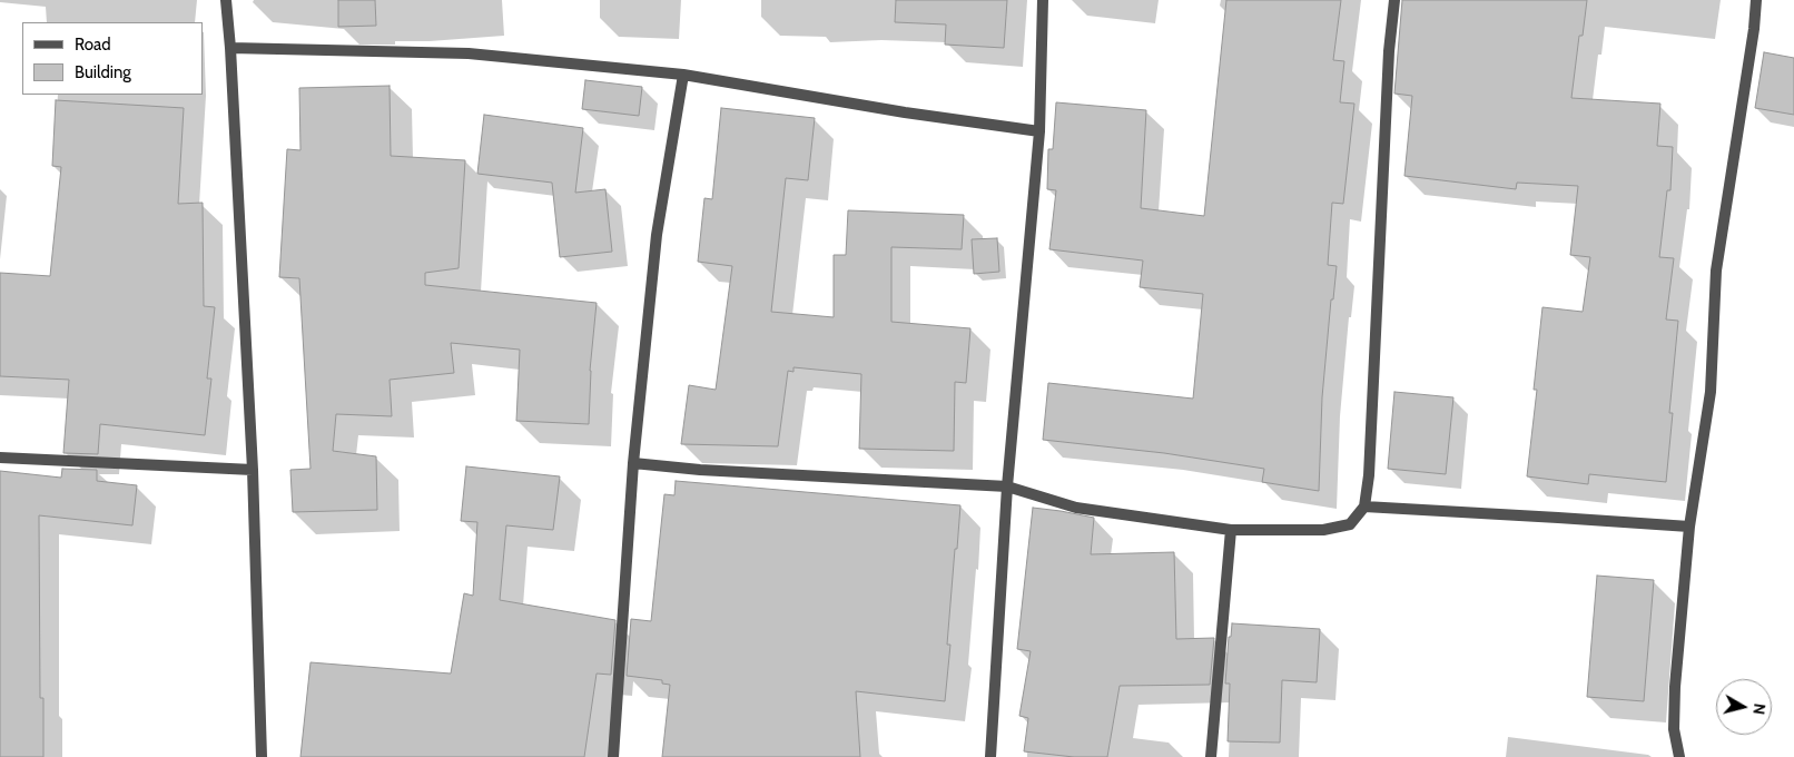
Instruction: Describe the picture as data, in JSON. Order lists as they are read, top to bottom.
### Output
{
  "legend": ["Road", "Building"],
  "north": "right"
}
